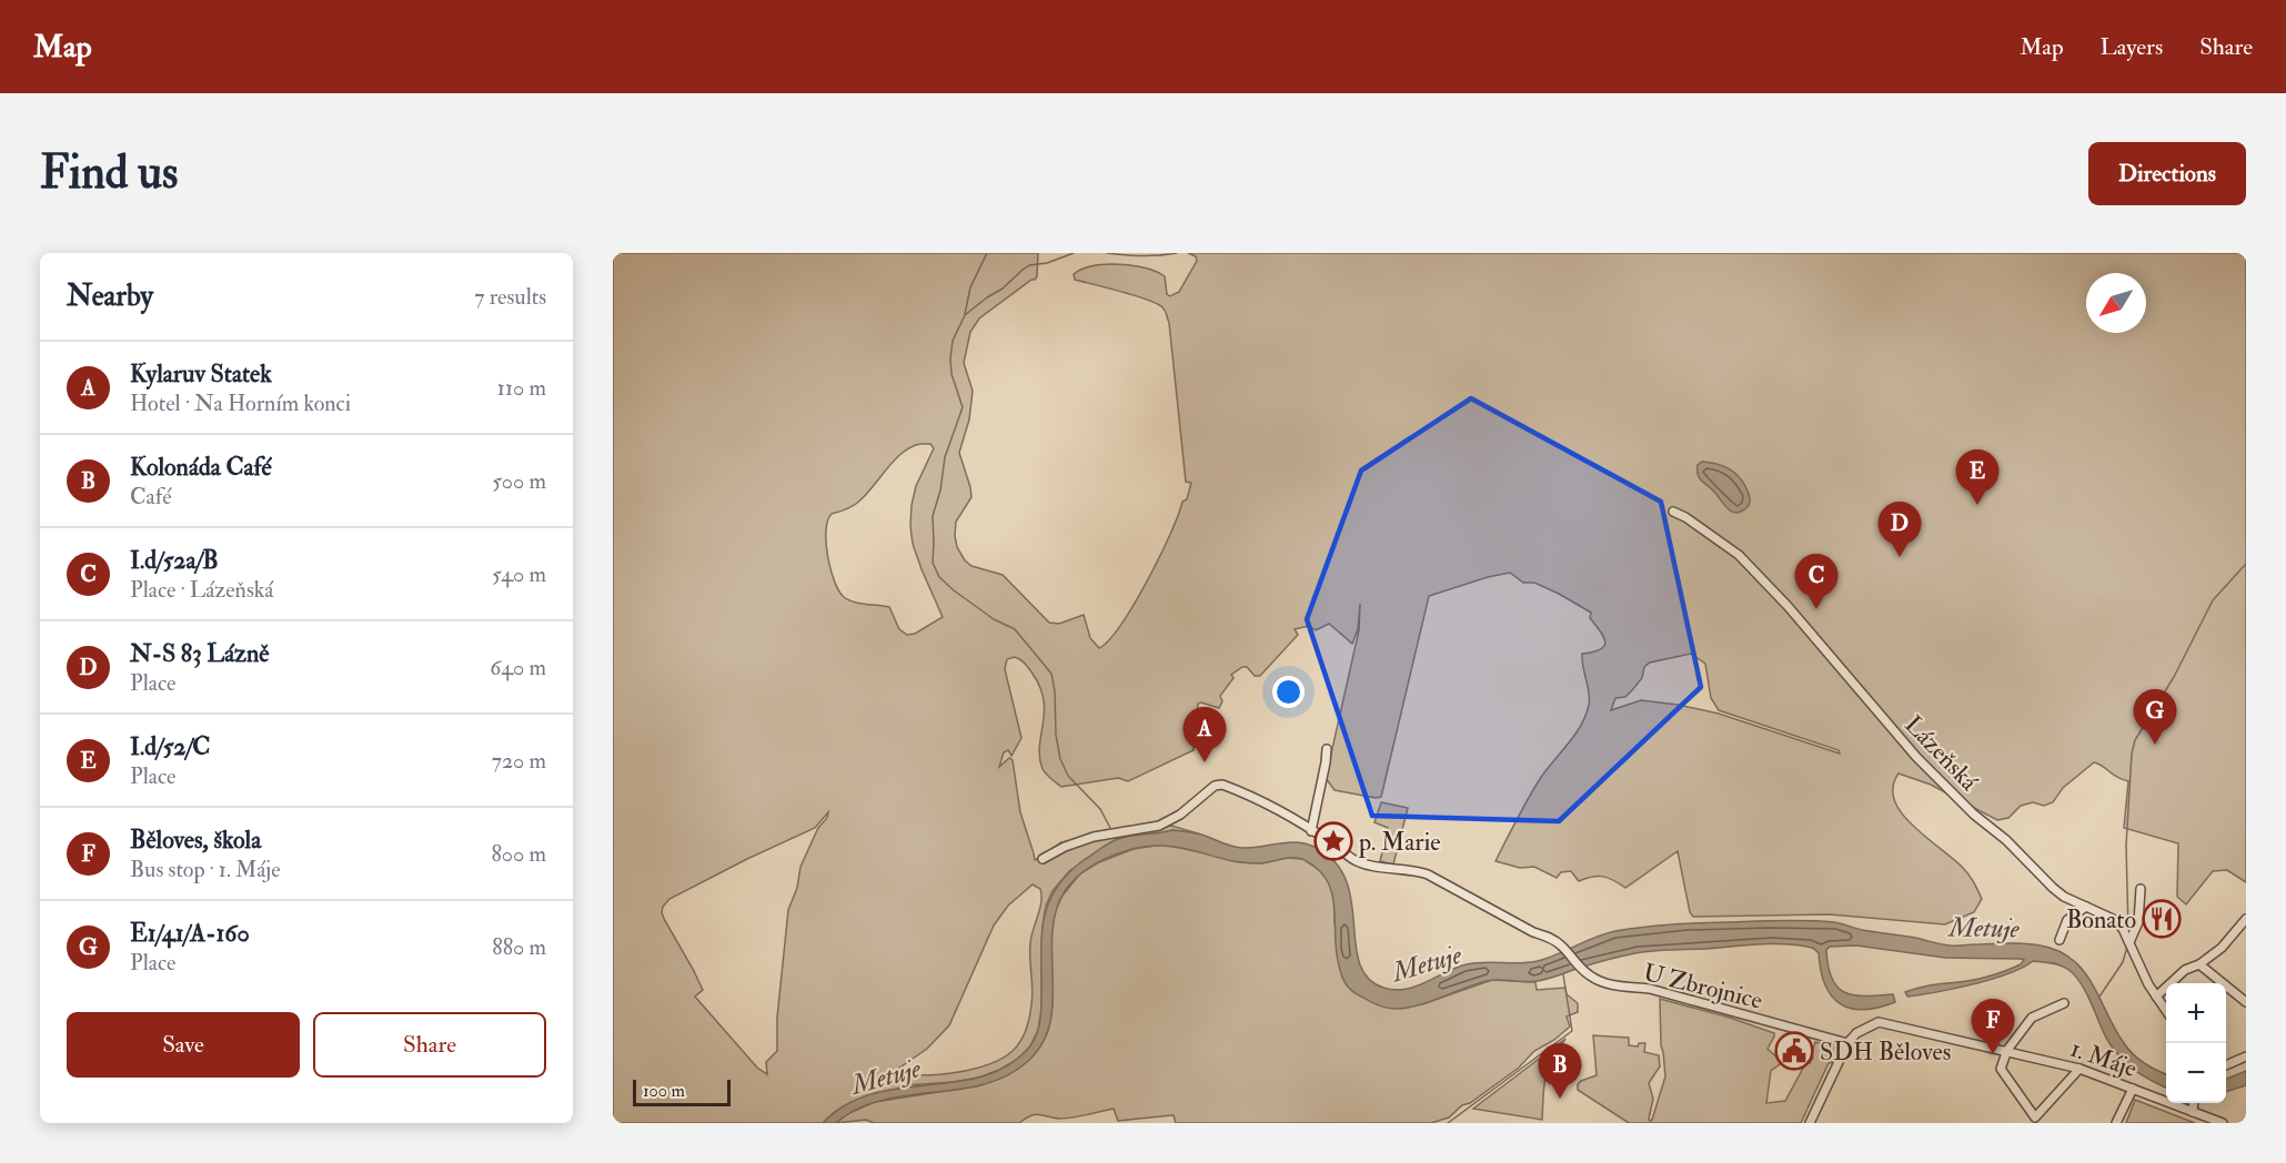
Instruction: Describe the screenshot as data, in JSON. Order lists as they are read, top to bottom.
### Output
{
  "streets": {
    "street": ["Lázeňská", "U Zbrojnice", "1. Máje"]
  },
  "crossings": [
    ["U Zbrojnice", "1. Máje"]
  ],
  "water": ["Metuje"],
  "places": {
    "place": ["p. Marie"],
    "restaurant": ["Bonato"],
    "public building": ["SDH Běloves"]
  },
  "scale_bar": "100 m",
  "north": "bottom left",
  "page": {
    "header": "Map",
    "nav": ["Map", "Layers", "Share"],
    "buttons": [
      "Directions",
      ["Save", "Share"]
    ],
    "title": "Find us",
    "heading": ["Nearby", "7 results"],
    "list": [
      {
        "mark": "A",
        "name": "Kylaruv Statek",
        "note": "Hotel · Na Horním konci",
        "value": "110 m"
      },
      {
        "mark": "B",
        "name": "Kolonáda Café",
        "note": "Café",
        "value": "500 m"
      },
      {
        "mark": "C",
        "name": "I.d/52a/B",
        "note": "Place · Lázeňská",
        "value": "540 m"
      },
      {
        "mark": "D",
        "name": "N-S 83 Lázně",
        "note": "Place",
        "value": "640 m"
      },
      {
        "mark": "E",
        "name": "I.d/52/C",
        "note": "Place",
        "value": "720 m"
      },
      {
        "mark": "F",
        "name": "Běloves, škola",
        "note": "Bus stop · 1. Máje",
        "value": "800 m"
      },
      {
        "mark": "G",
        "name": "E1/41/A-160",
        "note": "Place",
        "value": "880 m"
      }
    ],
    "pins": [
      "E",
      "D",
      "C",
      "G",
      "A",
      "F",
      "B"
    ],
    "map_buttons": ["+", "−"],
    "scale": "100 m"
  }
}
